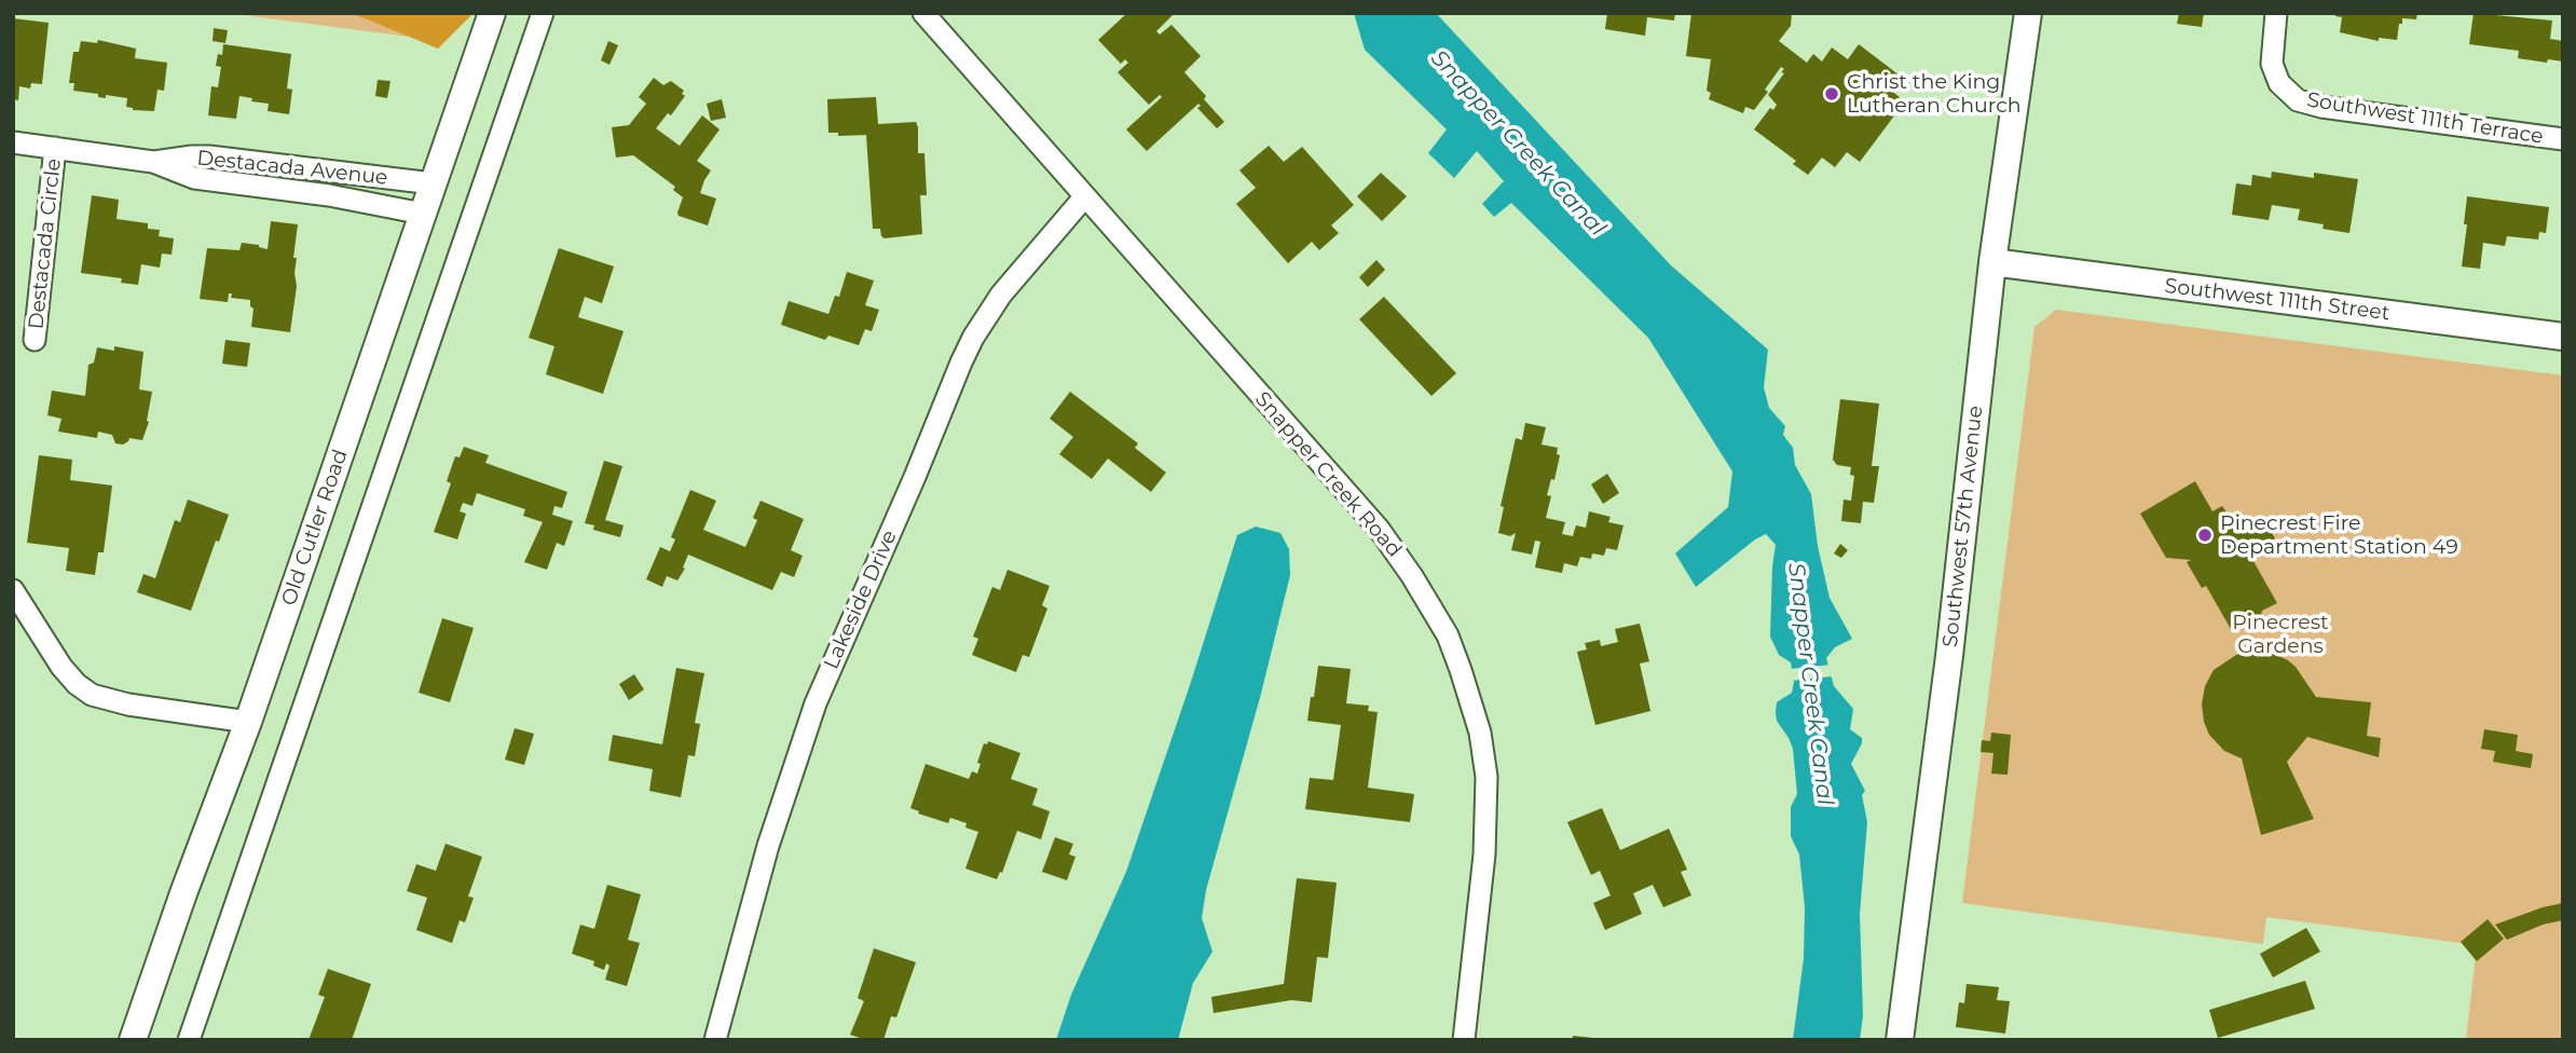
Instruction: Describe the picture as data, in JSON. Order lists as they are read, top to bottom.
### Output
{
  "streets": {
    "main road": ["Southwest 111th Street", "Southwest 57th Avenue", "Old Cutler Road"],
    "street": [
      "Southwest 111th Terrace",
      "Destacada Avenue",
      "Destacada Circle",
      "Snapper Creek Road",
      "Lakeside Drive"
    ]
  },
  "crossings": [
    ["Destacada Avenue", "Destacada Circle"],
    ["Destacada Avenue", "Old Cutler Road"],
    ["Southwest 111th Street", "Southwest 57th Avenue"],
    ["Snapper Creek Road", "Lakeside Drive"]
  ],
  "water": ["Snapper Creek Canal"],
  "parks": ["Pinecrest Gardens"],
  "places": ["Christ the King Lutheran Church", "Pinecrest Fire Department Station 49"]
}
